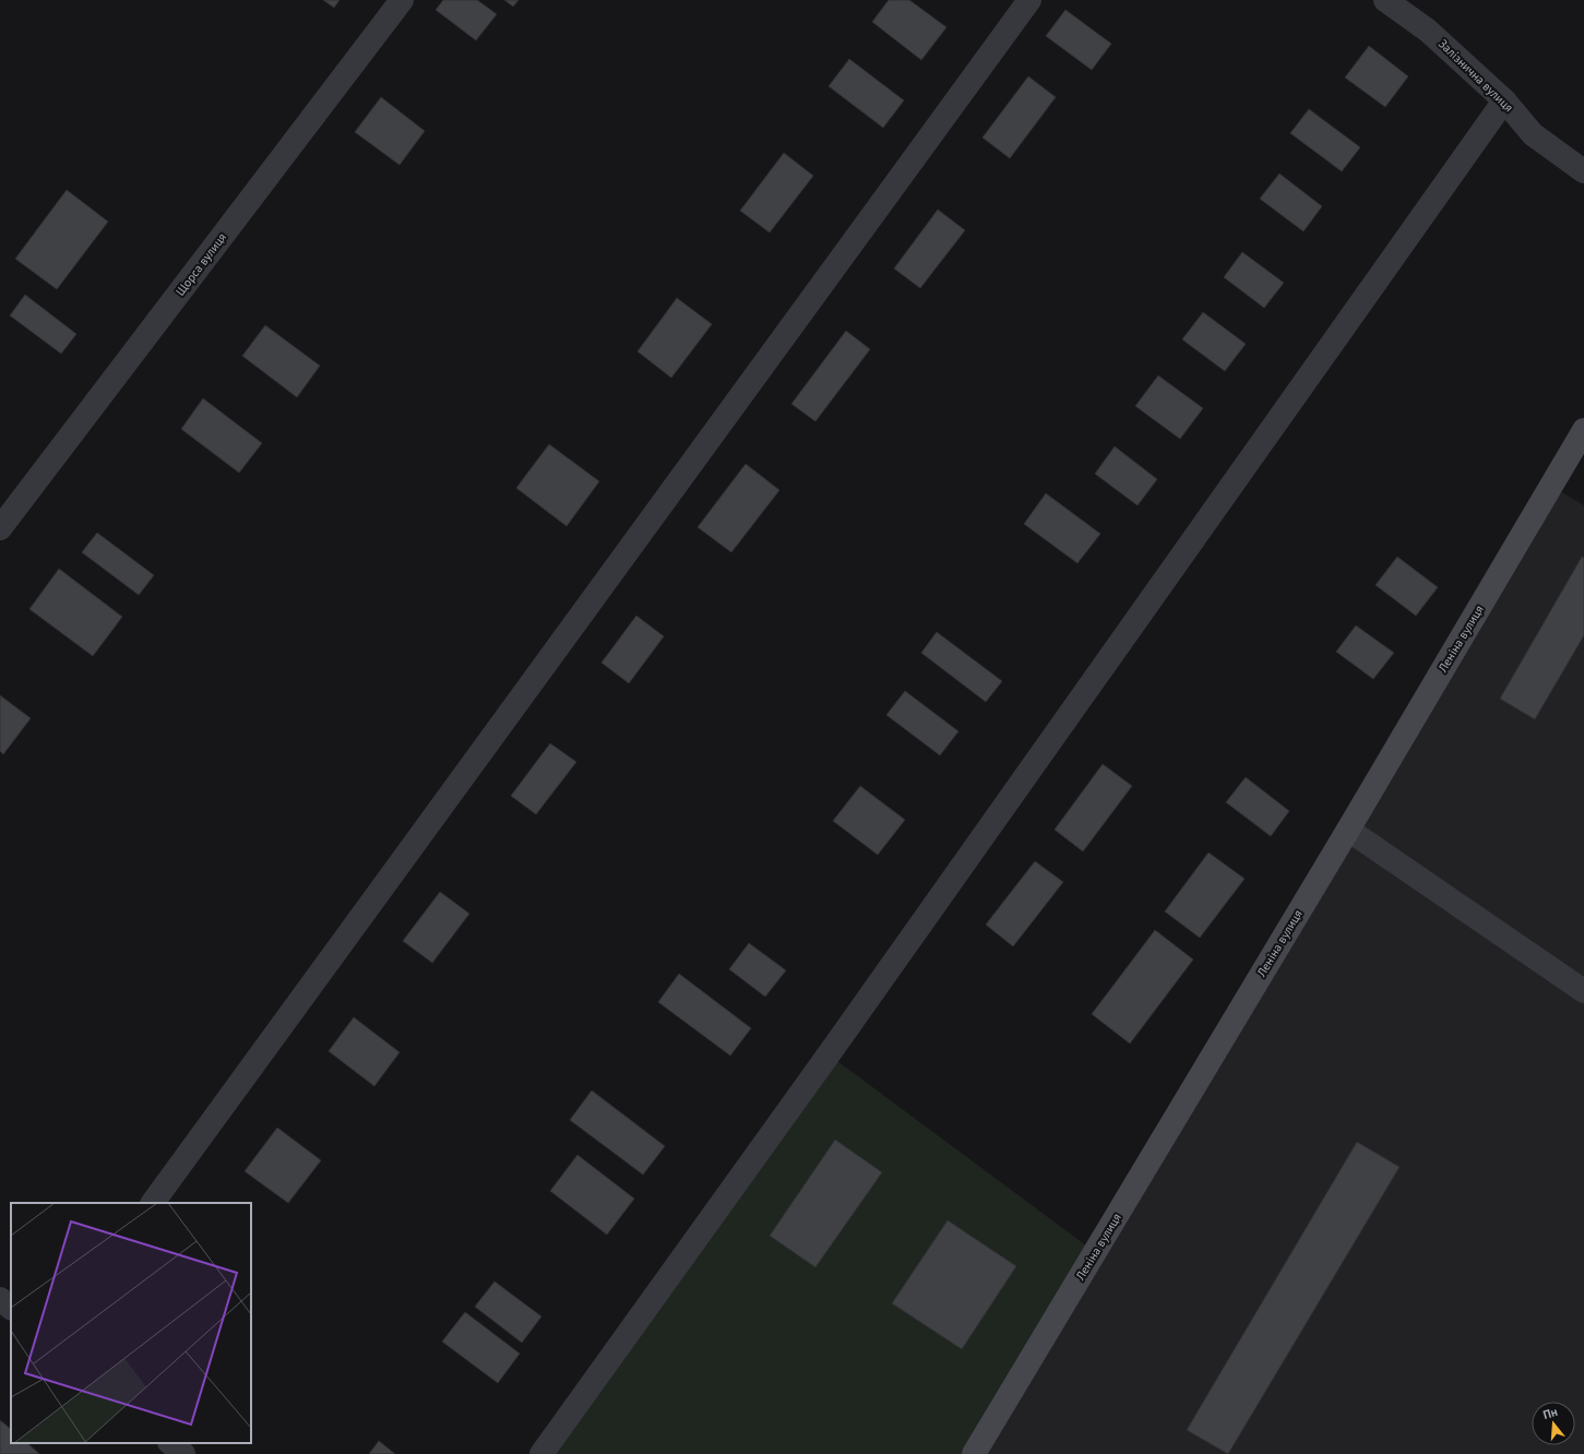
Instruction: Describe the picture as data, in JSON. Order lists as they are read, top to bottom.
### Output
{
  "streets": {
    "street": ["Залізнична вулиця", "Щорса вулиця", "Леніна вулиця"]
  },
  "north": "top"
}
